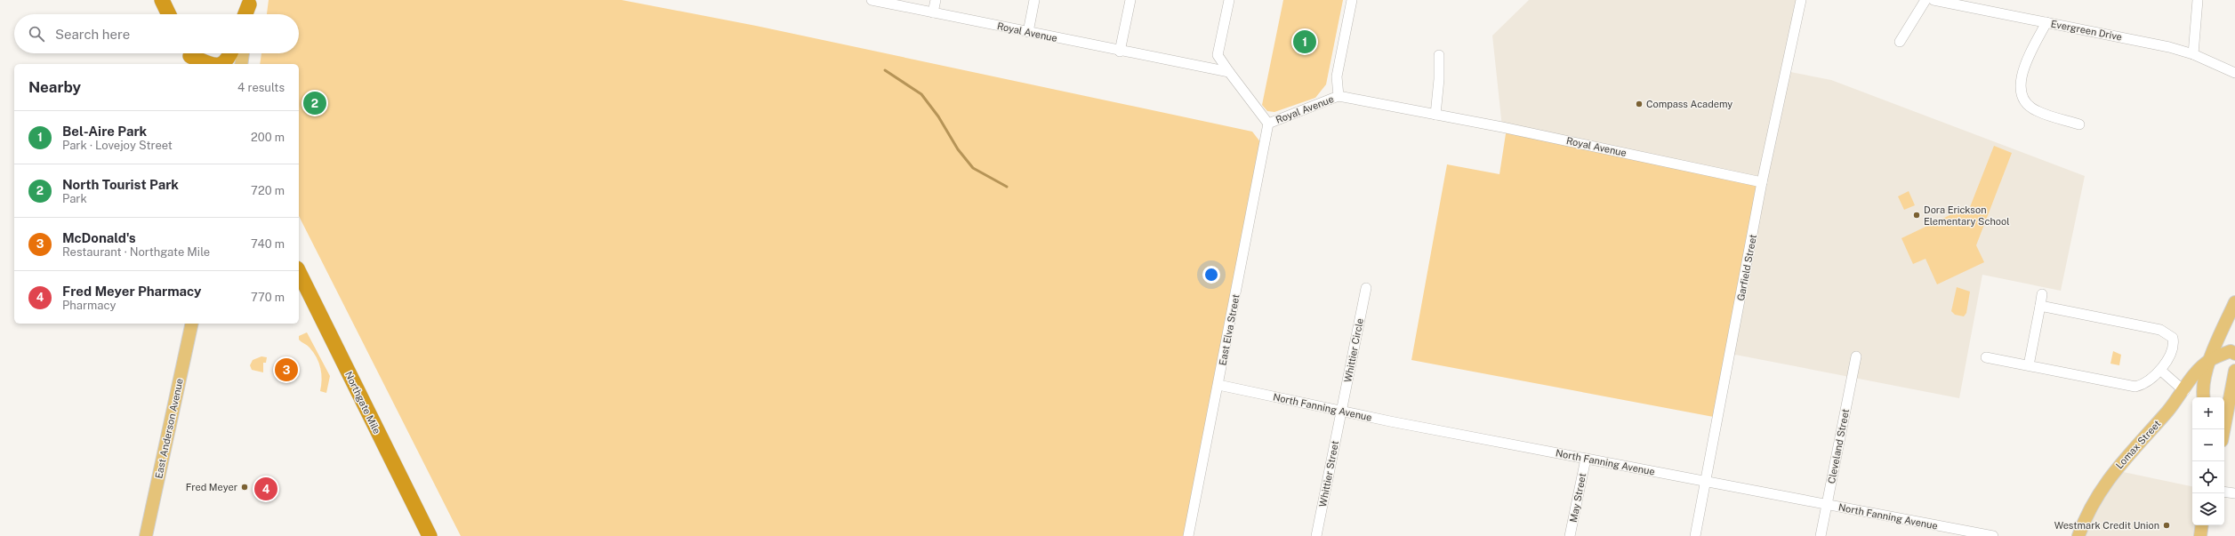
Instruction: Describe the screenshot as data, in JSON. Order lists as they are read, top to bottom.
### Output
{
  "streets": {
    "highway": ["Northgate Mile"],
    "main road": ["East Anderson Avenue", "Lomax Street"],
    "street": [
      "Evergreen Drive",
      "Royal Avenue",
      "Garfield Street",
      "East Elva Street",
      "Whittier Circle",
      "North Fanning Avenue",
      "Cleveland Street",
      "Whittier Street",
      "May Street"
    ]
  },
  "crossings": [
    ["Royal Avenue", "Garfield Street"],
    ["Royal Avenue", "East Elva Street"],
    ["Garfield Street", "North Fanning Avenue"],
    ["East Elva Street", "North Fanning Avenue"],
    ["Whittier Circle", "North Fanning Avenue"],
    ["Whittier Circle", "Whittier Street"],
    ["North Fanning Avenue", "Cleveland Street"],
    ["North Fanning Avenue", "Whittier Street"],
    ["North Fanning Avenue", "May Street"]
  ],
  "places": [
    "Compass Academy",
    "Dora Erickson Elementary School",
    "Fred Meyer",
    "Westmark Credit Union"
  ],
  "page": {
    "search": "Search here",
    "pins": [
      "1",
      "2",
      "3",
      "4"
    ],
    "heading": ["Nearby", "4 results"],
    "list": [
      {
        "mark": "1",
        "name": "Bel-Aire Park",
        "note": "Park · Lovejoy Street",
        "value": "200 m"
      },
      {
        "mark": "2",
        "name": "North Tourist Park",
        "note": "Park",
        "value": "720 m"
      },
      {
        "mark": "3",
        "name": "McDonald's",
        "note": "Restaurant · Northgate Mile",
        "value": "740 m"
      },
      {
        "mark": "4",
        "name": "Fred Meyer Pharmacy",
        "note": "Pharmacy",
        "value": "770 m"
      }
    ],
    "map_buttons": ["+", "−"]
  }
}
